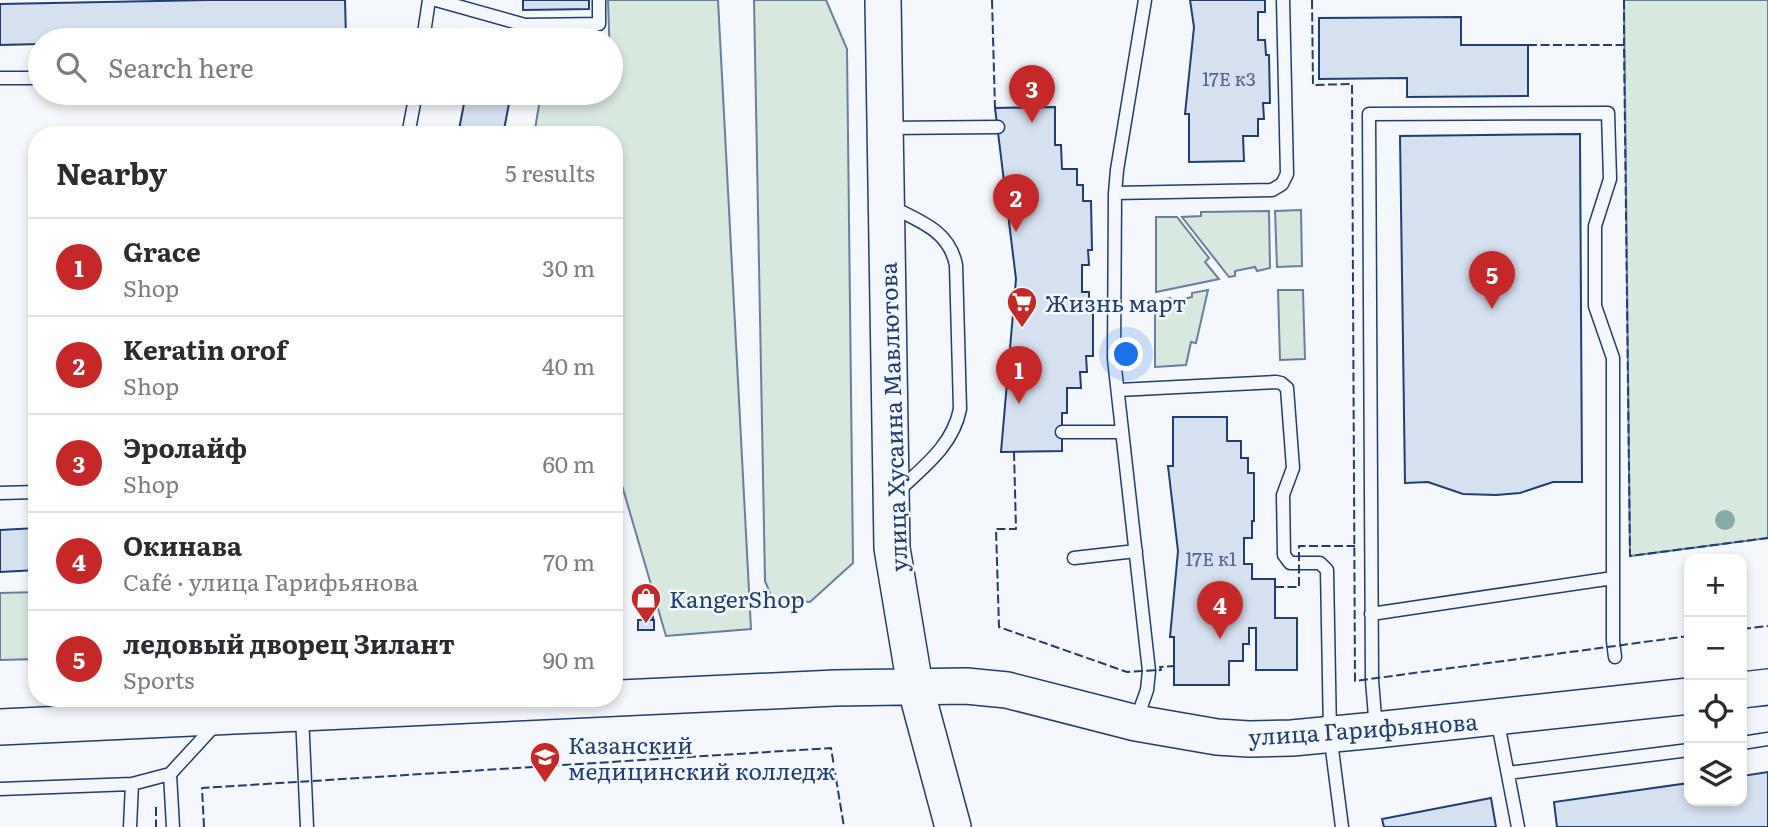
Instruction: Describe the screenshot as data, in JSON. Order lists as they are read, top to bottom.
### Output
{
  "streets": {
    "street": ["улица Хусаина Мавлютова", "улица Гарифьянова"]
  },
  "crossings": [
    ["улица Хусаина Мавлютова", "улица Гарифьянова"]
  ],
  "places": {
    "supermarket": ["Жизнь март"],
    "shop": ["KangerShop"],
    "school or university": ["Казанский медицинский колледж"]
  },
  "house_numbers": ["17Е к3", "17Е к1"],
  "page": {
    "search": "Search here",
    "pins": [
      "3",
      "2",
      "5",
      "1",
      "4"
    ],
    "heading": ["Nearby", "5 results"],
    "list": [
      {
        "mark": "1",
        "name": "Grace",
        "note": "Shop",
        "value": "30 m"
      },
      {
        "mark": "2",
        "name": "Keratin orof",
        "note": "Shop",
        "value": "40 m"
      },
      {
        "mark": "3",
        "name": "Эролайф",
        "note": "Shop",
        "value": "60 m"
      },
      {
        "mark": "4",
        "name": "Окинава",
        "note": "Café · улица Гарифьянова",
        "value": "70 m"
      },
      {
        "mark": "5",
        "name": "ледовый дворец Зилант",
        "note": "Sports",
        "value": "90 m"
      }
    ],
    "map_buttons": ["+", "−"]
  }
}
